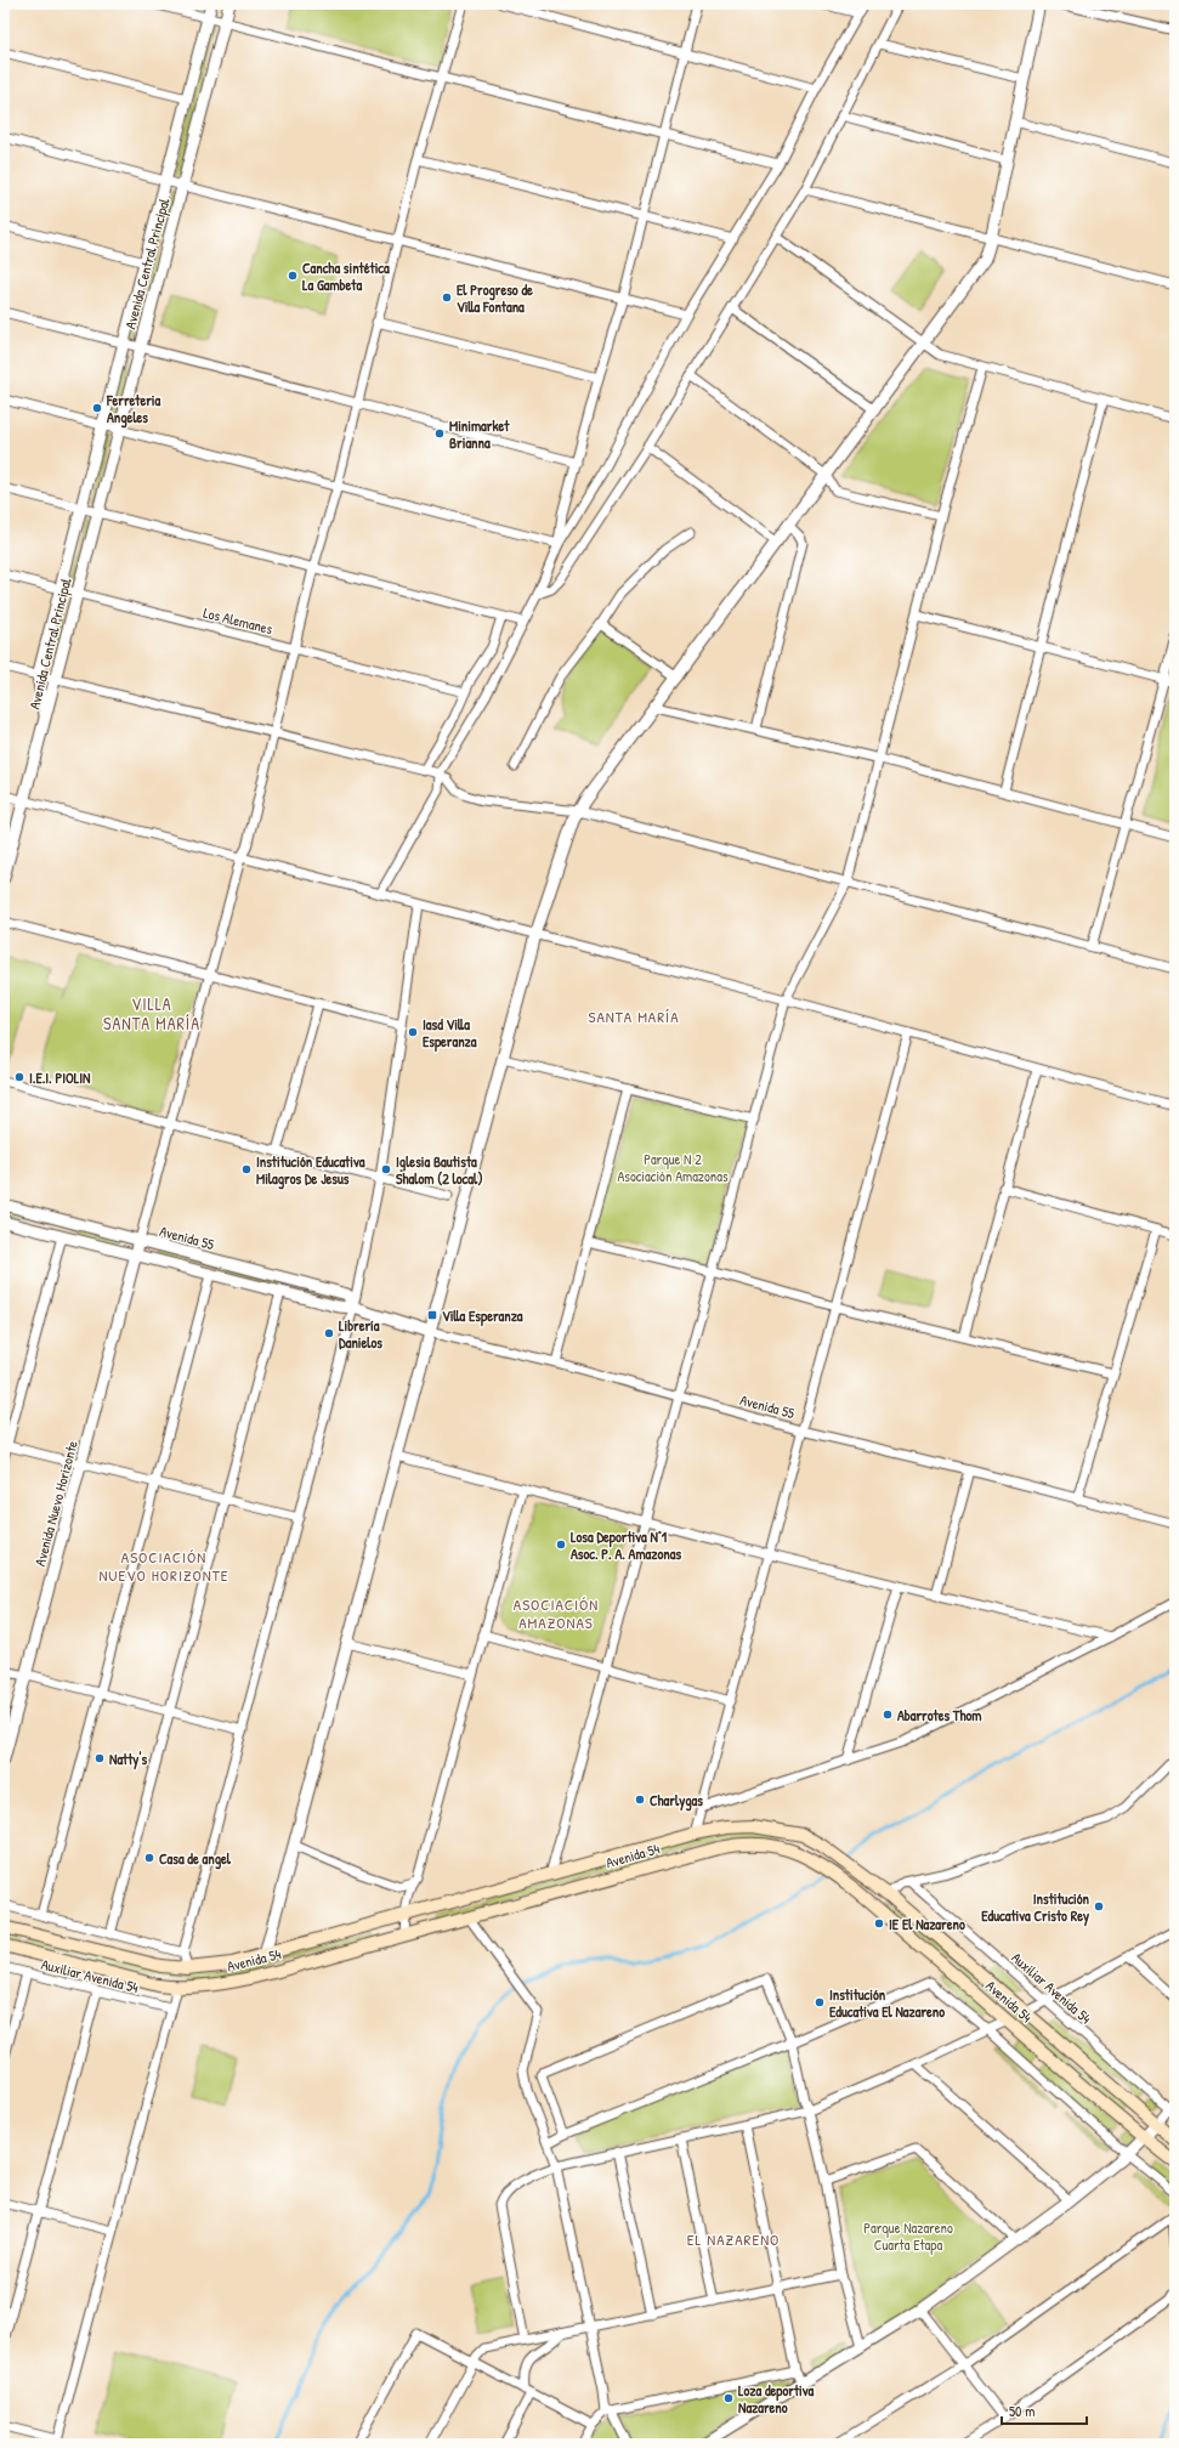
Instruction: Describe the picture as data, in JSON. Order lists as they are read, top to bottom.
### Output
{
  "streets": {
    "main road": ["Avenida 54"],
    "street": [
      "Avenida Central Principal",
      "Los Alemanes",
      "Avenida 55",
      "Avenida Nuevo Horizonte",
      "Auxiliar Avenida 54"
    ]
  },
  "crossings": [
    ["Avenida Central Principal", "Los Alemanes"],
    ["Avenida 55", "Avenida Nuevo Horizonte"]
  ],
  "districts": [
    "VILLA SANTA MARÍA",
    "SANTA MARÍA",
    "ASOCIACIÓN NUEVO HORIZONTE",
    "ASOCIACIÓN AMAZONAS",
    "EL NAZARENO"
  ],
  "parks": ["Parque N 2 Asociación Amazonas", "Parque Nazareno Cuarta Etapa"],
  "places": {
    "other": [
      "Cancha sintética La Gambeta",
      "El Progreso de Villa Fontana",
      "Ferreteria Angeles",
      "Minimarket Brianna",
      "Iasd Villa Esperanza",
      "I.E.I. PIOLIN",
      "Institución Educativa Milagros De Jesus",
      "Iglesia Bautista Shalom (2 local)",
      "Librería Danielos",
      "Losa Deportiva N°1 Asoc. P. A. Amazonas",
      "Abarrotes Thom",
      "Natty's",
      "Charlygas",
      "Casa de angel",
      "Institución Educativa Cristo Rey",
      "IE El Nazareno",
      "Institución Educativa El Nazareno",
      "Loza deportiva Nazareno"
    ],
    "transit": ["Villa Esperanza"]
  },
  "scale_bar": "50 m"
}
